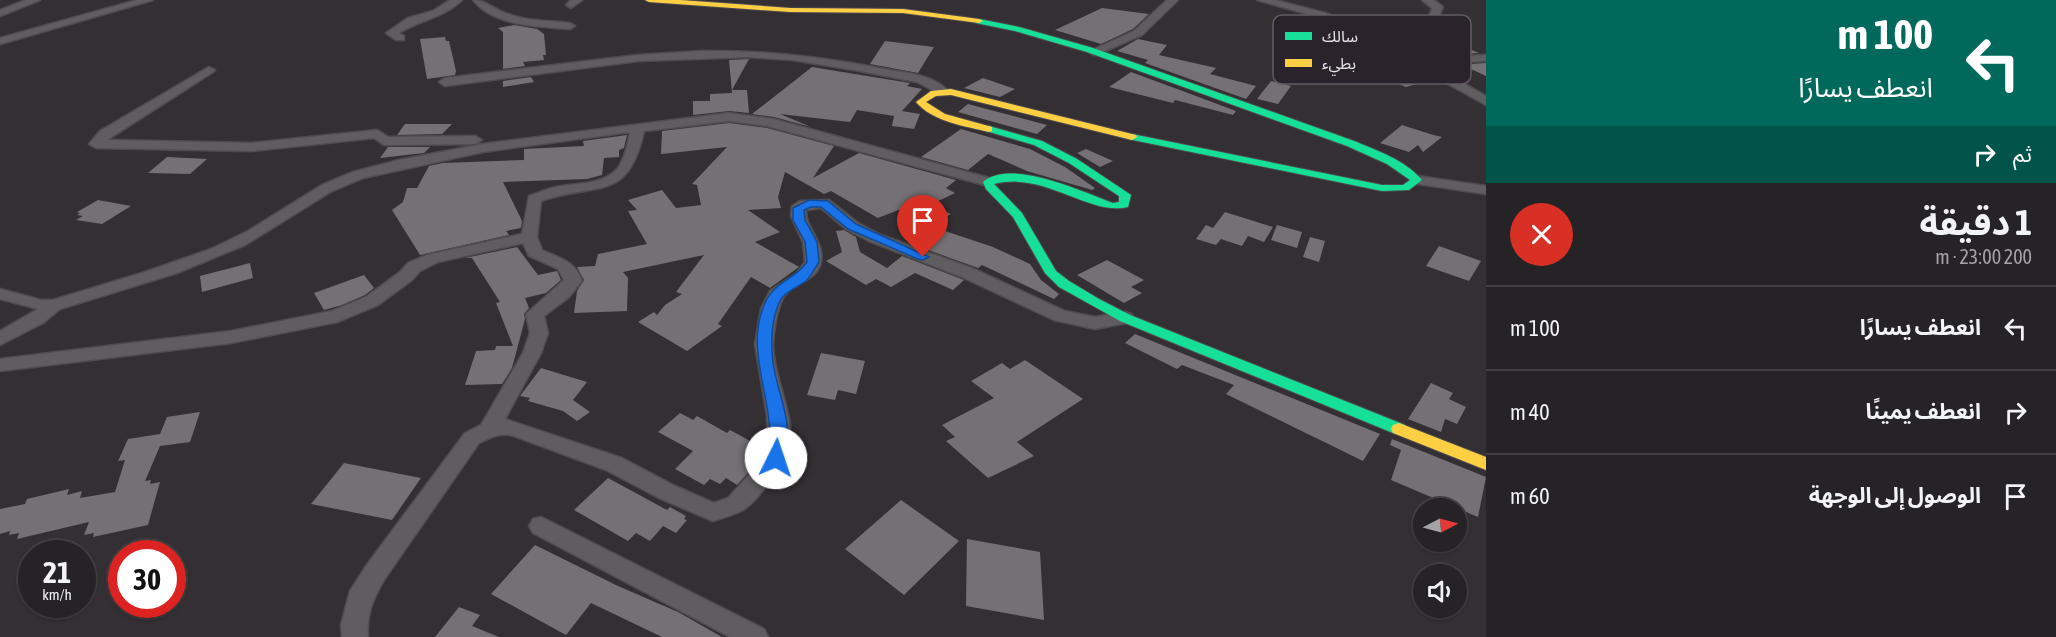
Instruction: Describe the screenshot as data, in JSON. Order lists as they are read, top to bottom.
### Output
{
  "legend": ["سالك", "بطيء"],
  "north": "right",
  "page": {
    "turn": ["100 m", "انعطف يسارًا"],
    "then": "ثم",
    "heading": ["1 دقيقة", "200 m · 23:00"],
    "list": [
      {
        "name": "انعطف يسارًا",
        "value": "100 m"
      },
      {
        "name": "انعطف يمينًا",
        "value": "40 m"
      },
      {
        "name": "الوصول إلى الوجهة",
        "value": "60 m"
      }
    ],
    "speed": "21 km/h",
    "limit": "30"
  }
}
